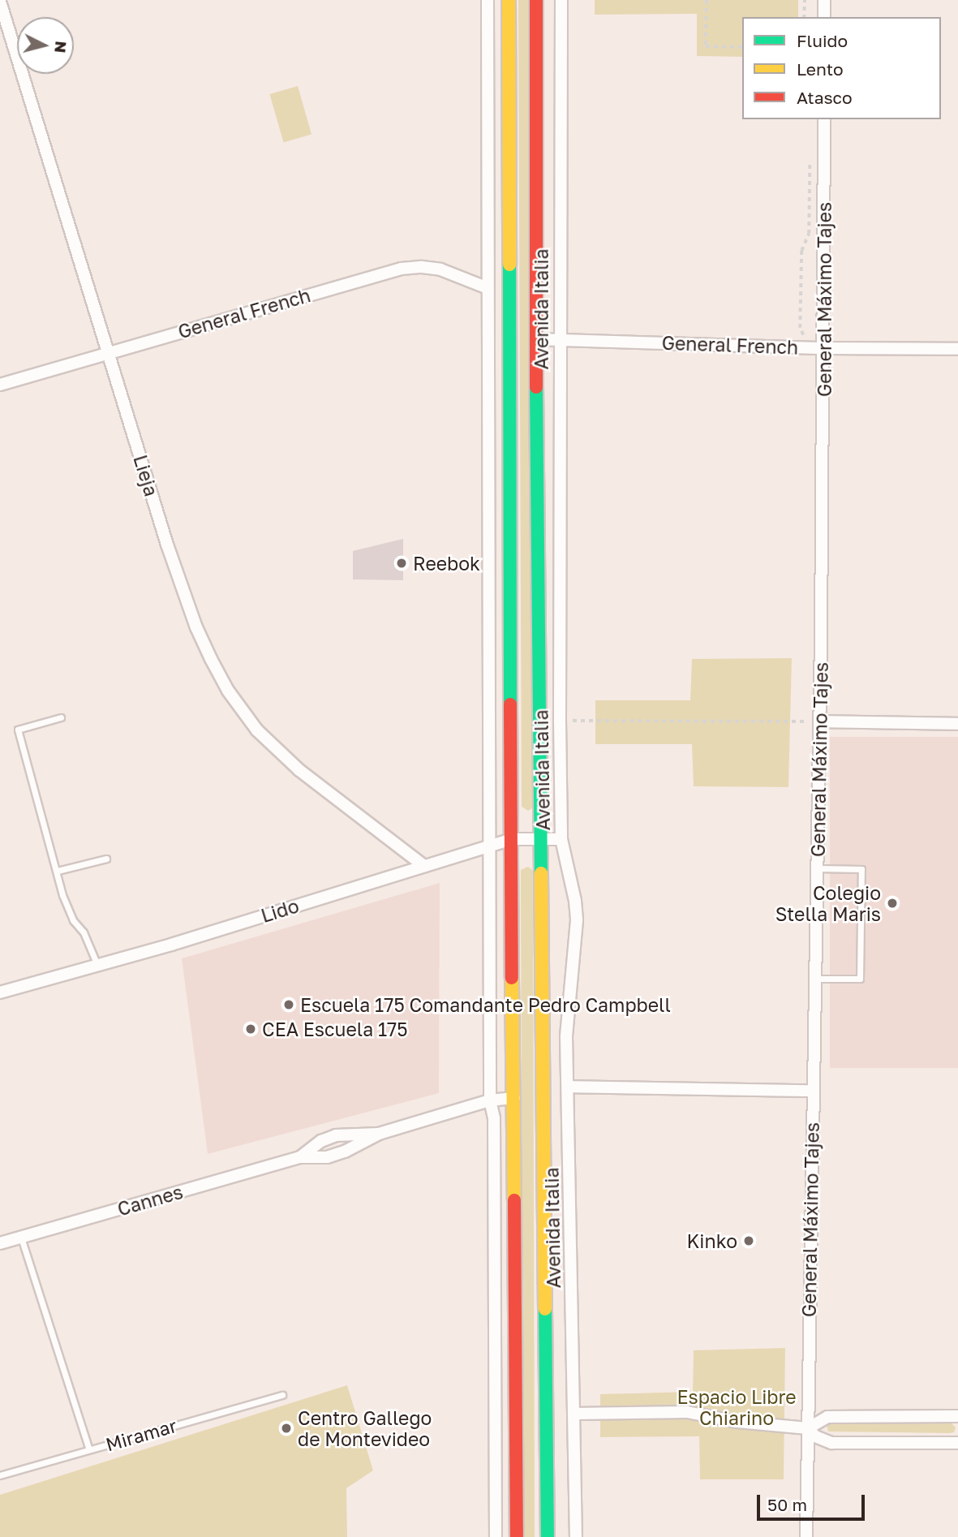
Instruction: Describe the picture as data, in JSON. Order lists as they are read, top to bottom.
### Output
{
  "streets": {
    "main road": ["Avenida Italia"],
    "street": [
      "General Máximo Tajes",
      "General French",
      "Lieja",
      "Lido",
      "Cannes"
    ],
    "lane": ["Miramar"]
  },
  "crossings": [
    ["General Máximo Tajes", "General French"],
    ["Avenida Italia", "General French"],
    ["Avenida Italia", "Lido"],
    ["Avenida Italia", "Cannes"],
    ["General French", "Lieja"],
    ["Lieja", "Lido"]
  ],
  "parks": ["Espacio Libre Chiarino"],
  "places": [
    "Reebok",
    "Colegio Stella Maris",
    "Escuela 175 Comandante Pedro Campbell",
    "CEA Escuela 175",
    "Kinko",
    "Centro Gallego de Montevideo"
  ],
  "legend": ["Fluido", "Lento", "Atasco"],
  "scale_bar": "50 m",
  "north": "right"
}
